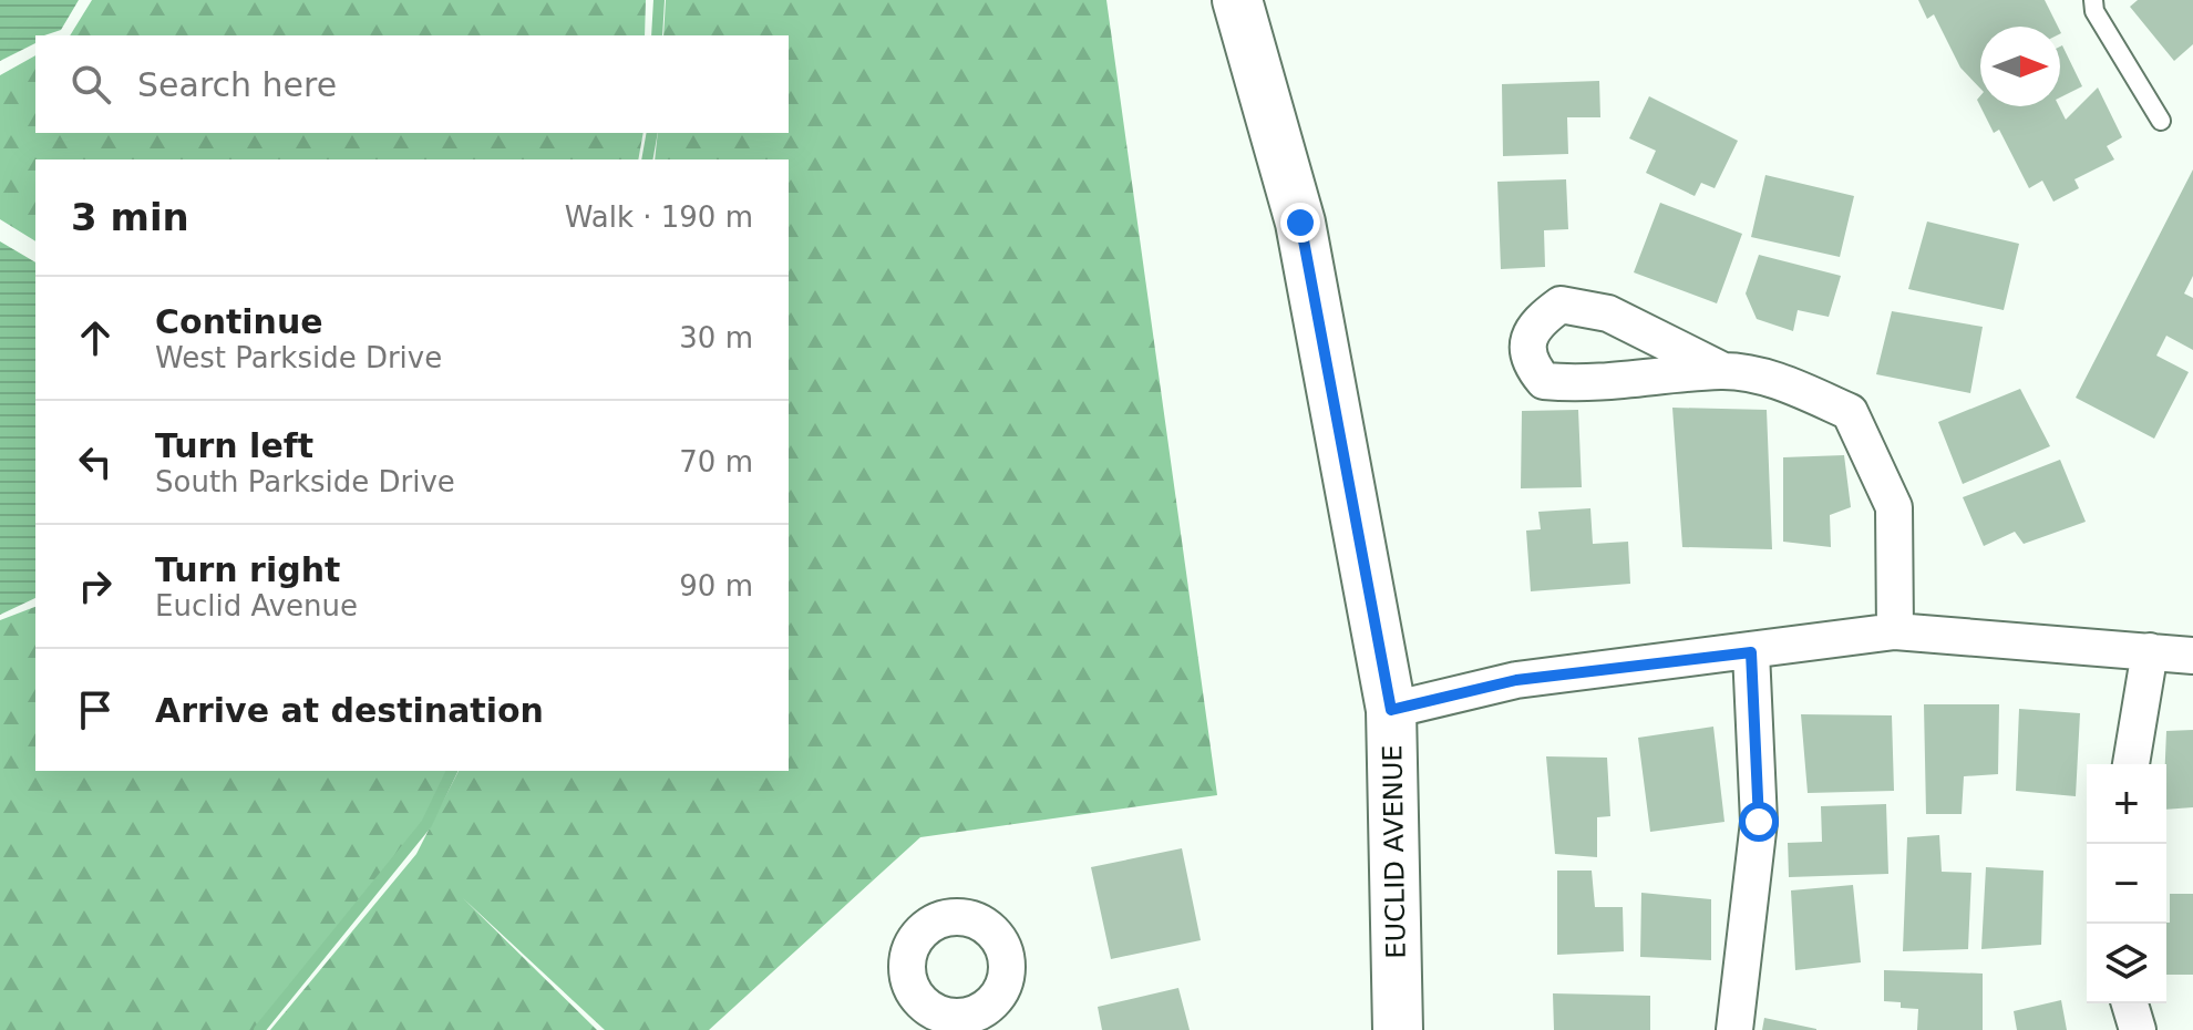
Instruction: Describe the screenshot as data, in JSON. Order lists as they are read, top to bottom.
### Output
{
  "streets": {
    "main road": ["EUCLID AVENUE"]
  },
  "north": "right",
  "page": {
    "search": "Search here",
    "heading": ["3 min", "Walk · 190 m"],
    "list": [
      ["Continue", "West Parkside Drive", "30 m"],
      ["Turn left", "South Parkside Drive", "70 m"],
      ["Turn right", "Euclid Avenue", "90 m"],
      "Arrive at destination"
    ],
    "map_buttons": ["+", "−"]
  }
}
